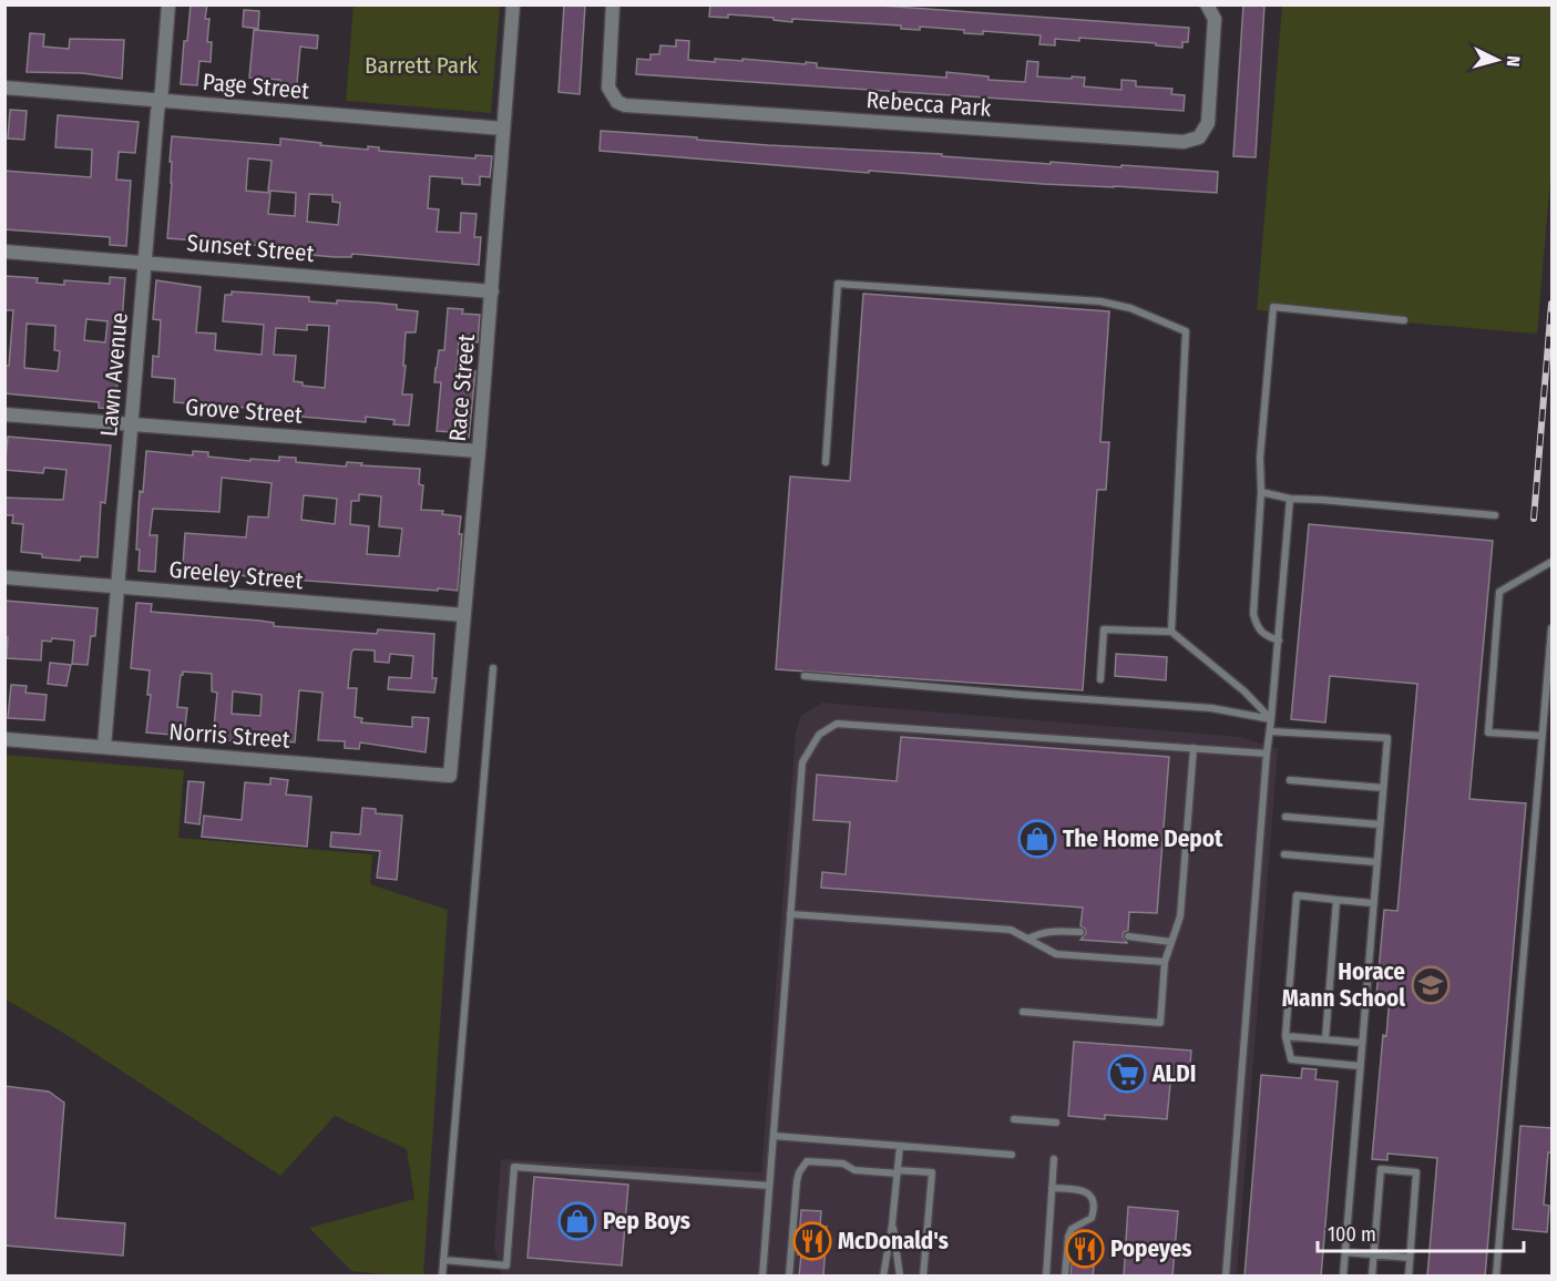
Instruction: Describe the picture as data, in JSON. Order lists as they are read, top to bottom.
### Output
{
  "streets": {
    "street": [
      "Page Street",
      "Rebecca Park",
      "Sunset Street",
      "Lawn Avenue",
      "Race Street",
      "Grove Street",
      "Greeley Street",
      "Norris Street"
    ]
  },
  "crossings": [
    ["Page Street", "Lawn Avenue"],
    ["Page Street", "Race Street"],
    ["Sunset Street", "Lawn Avenue"],
    ["Sunset Street", "Race Street"],
    ["Lawn Avenue", "Grove Street"],
    ["Lawn Avenue", "Greeley Street"],
    ["Lawn Avenue", "Norris Street"],
    ["Race Street", "Grove Street"],
    ["Race Street", "Greeley Street"],
    ["Race Street", "Norris Street"]
  ],
  "parks": ["Barrett Park"],
  "places": {
    "shop": ["The Home Depot", "Pep Boys"],
    "school or university": ["Horace Mann School"],
    "supermarket": ["ALDI"],
    "restaurant": ["McDonald's", "Popeyes"]
  },
  "scale_bar": "100 m",
  "north": "right"
}
